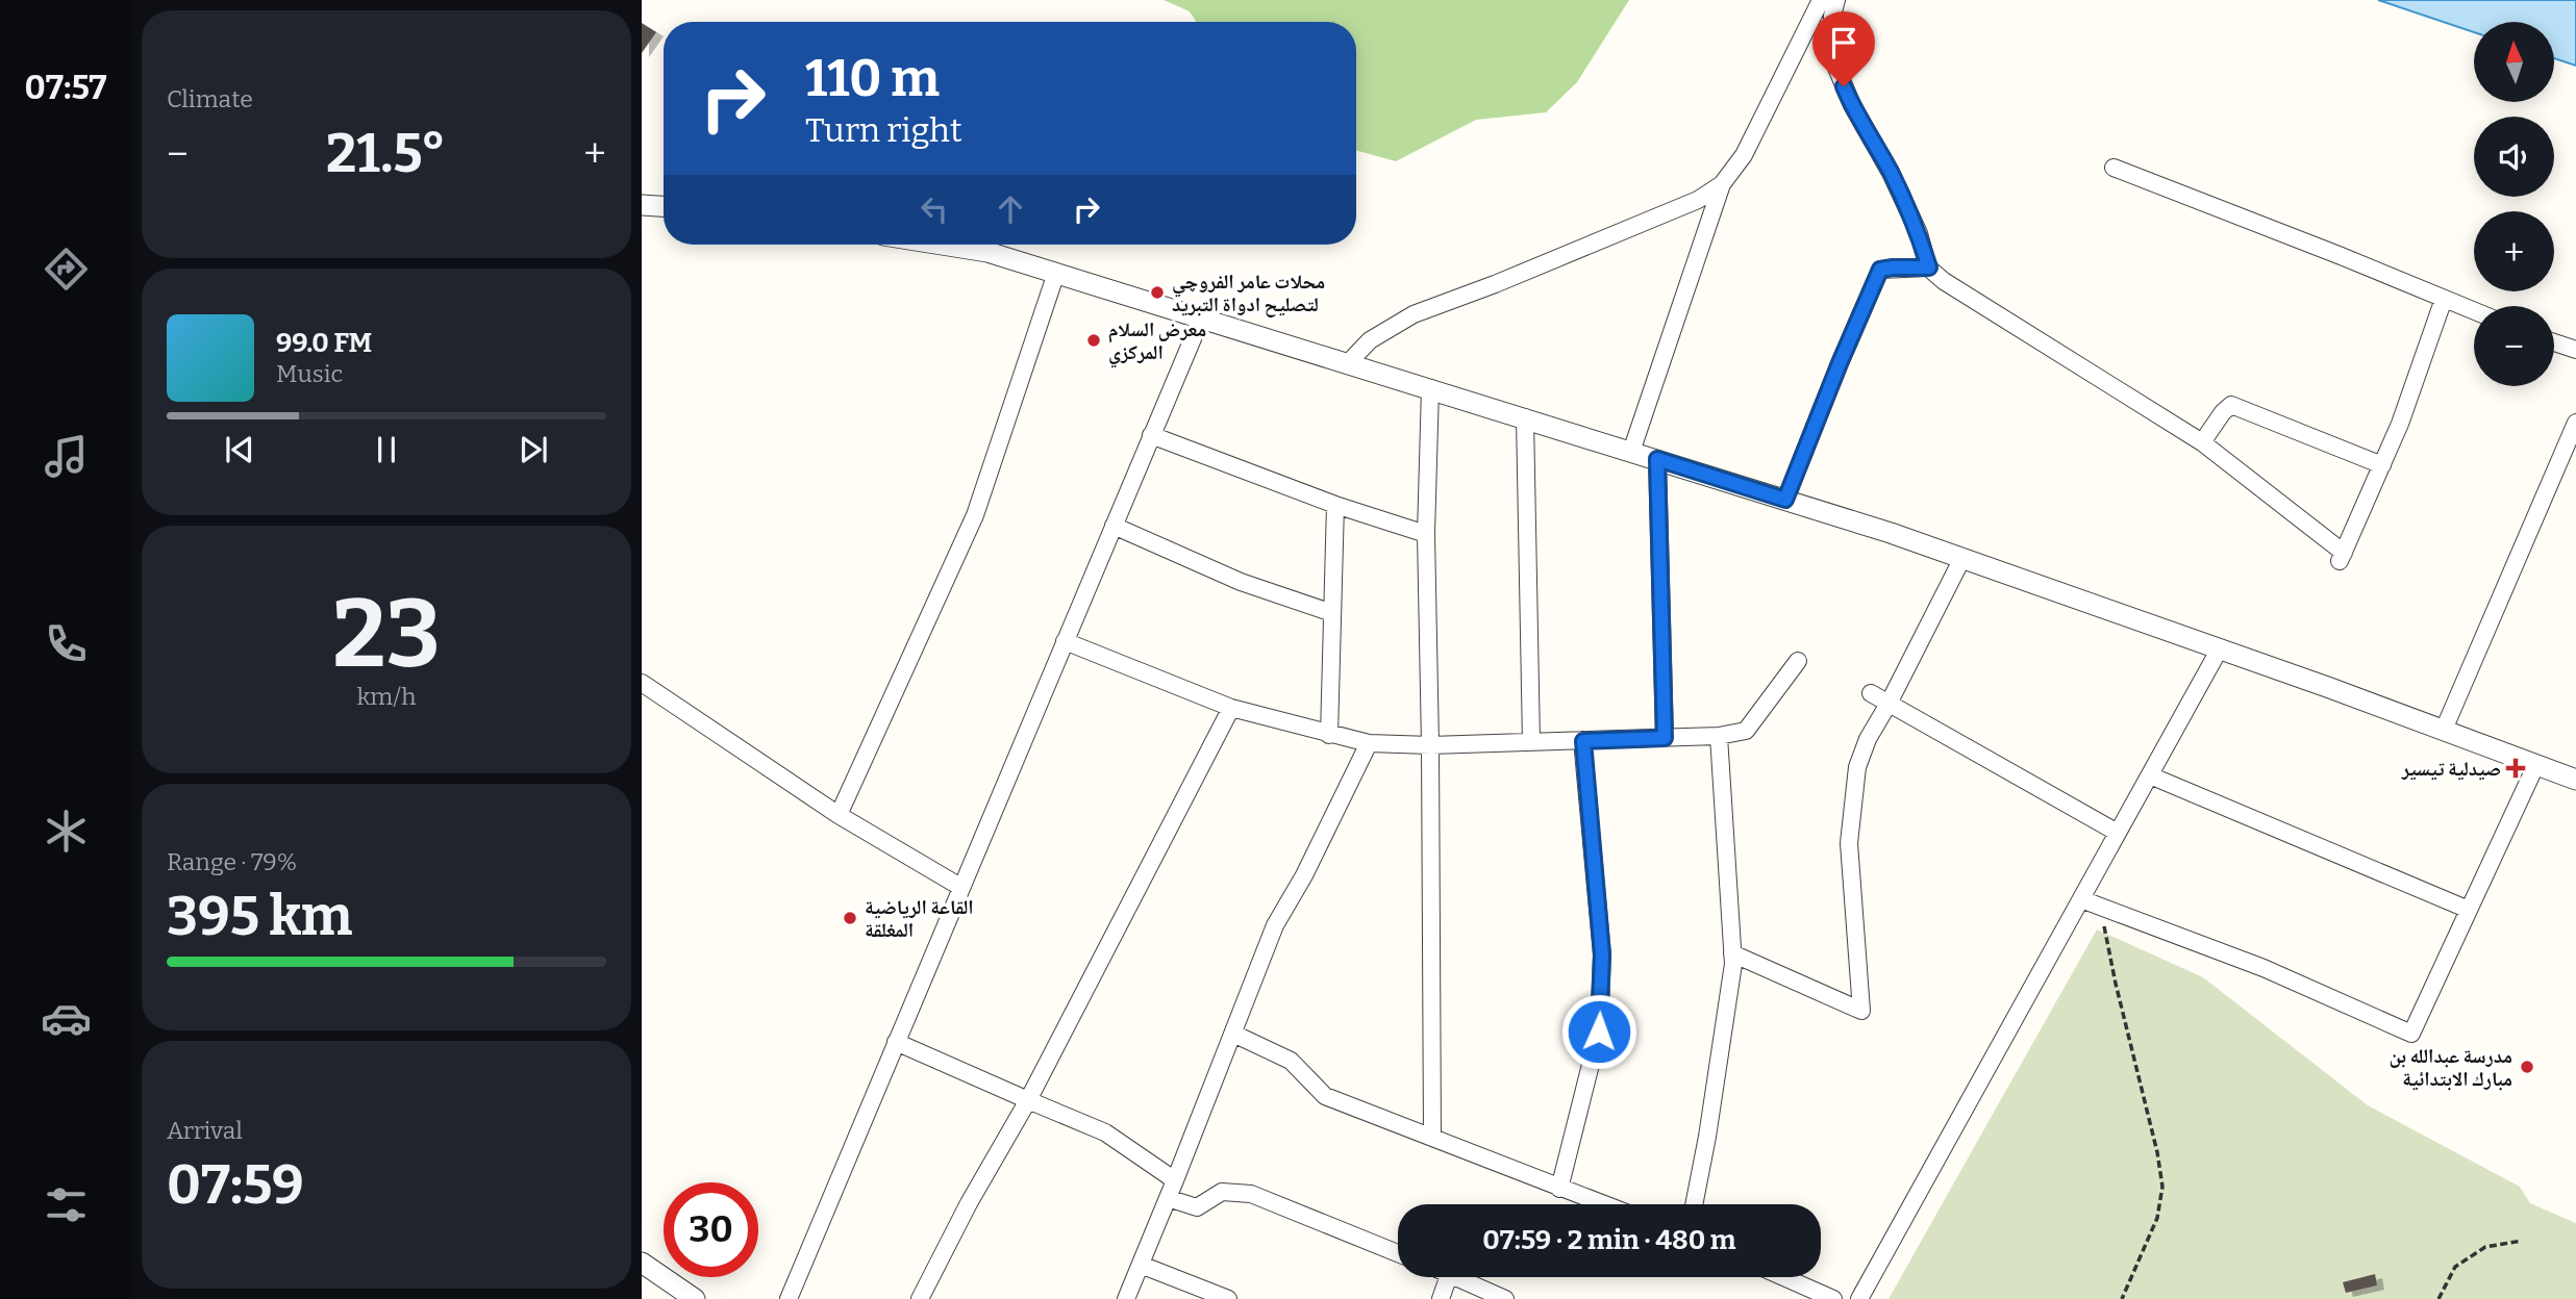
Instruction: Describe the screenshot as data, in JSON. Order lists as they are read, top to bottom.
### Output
{
  "places": {
    "other": [
      "محلات عامر الفروچي لتصليح ادواة التبريد",
      "معرض السلام المركزي",
      "القاعة الرياضية المغلقة",
      "مدرسة عبدالله بن مبارك الابتدائية"
    ],
    "health": ["صيدلية تيسير"]
  },
  "north": "top",
  "page": {
    "tabs": "07:57",
    "tile": [
      "Climate",
      ["23", "km/h"],
      ["Range · 79%", "395 km"],
      ["Arrival", "07:59"]
    ],
    "map_buttons": ["+", "−"],
    "turn": ["110 m", "Turn right"],
    "heat": ["−", "21.5°", "+"],
    "song": ["99.0 FM", "Music"],
    "limit": "30",
    "trip": "07:59 · 2 min · 480 m"
  }
}
